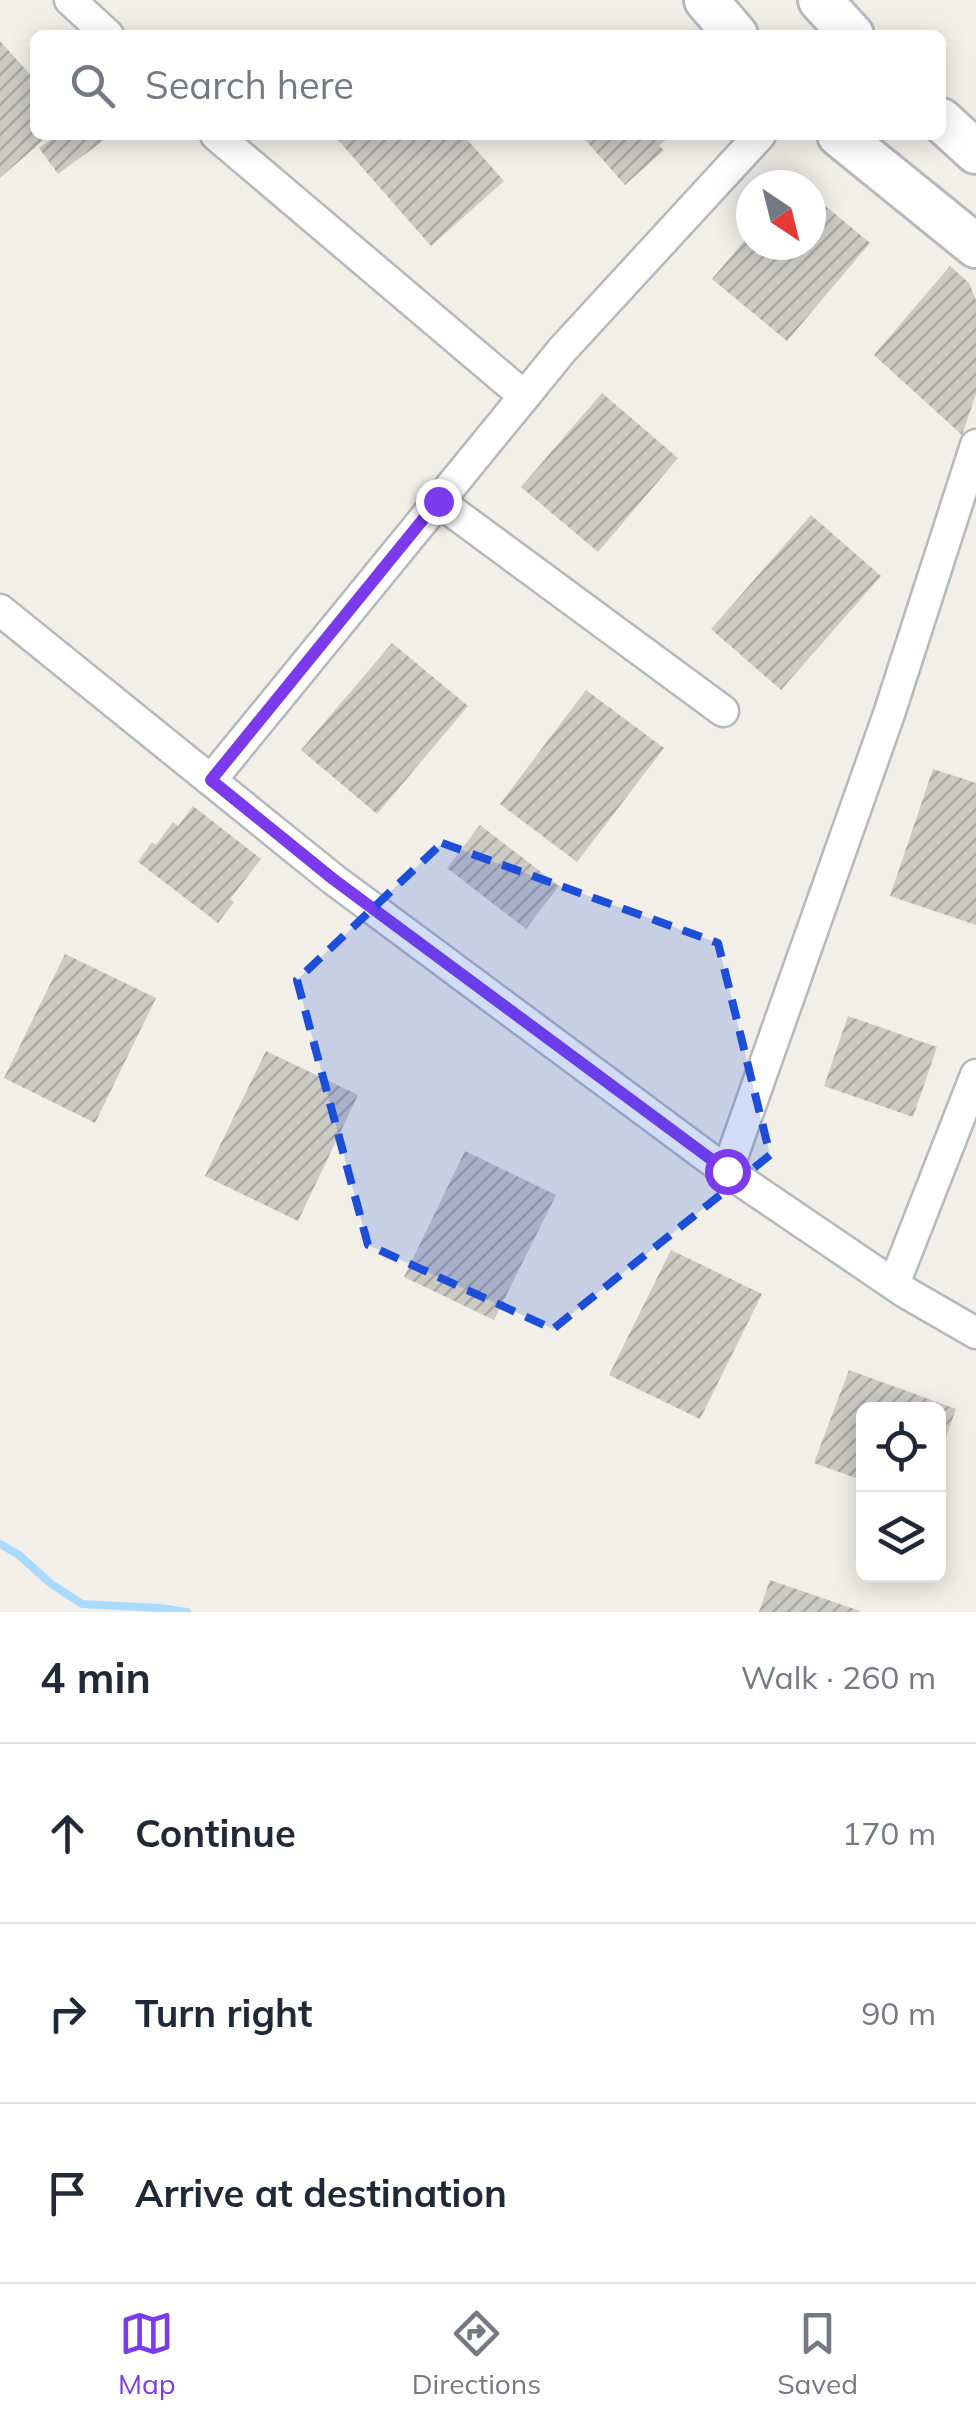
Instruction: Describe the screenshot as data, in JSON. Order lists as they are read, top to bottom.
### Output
{
  "north": "bottom right",
  "page": {
    "search": "Search here",
    "heading": ["4 min", "Walk · 260 m"],
    "list": [
      ["Continue", "170 m"],
      ["Turn right", "90 m"],
      "Arrive at destination"
    ],
    "nav": ["Map", "Directions", "Saved"]
  }
}
